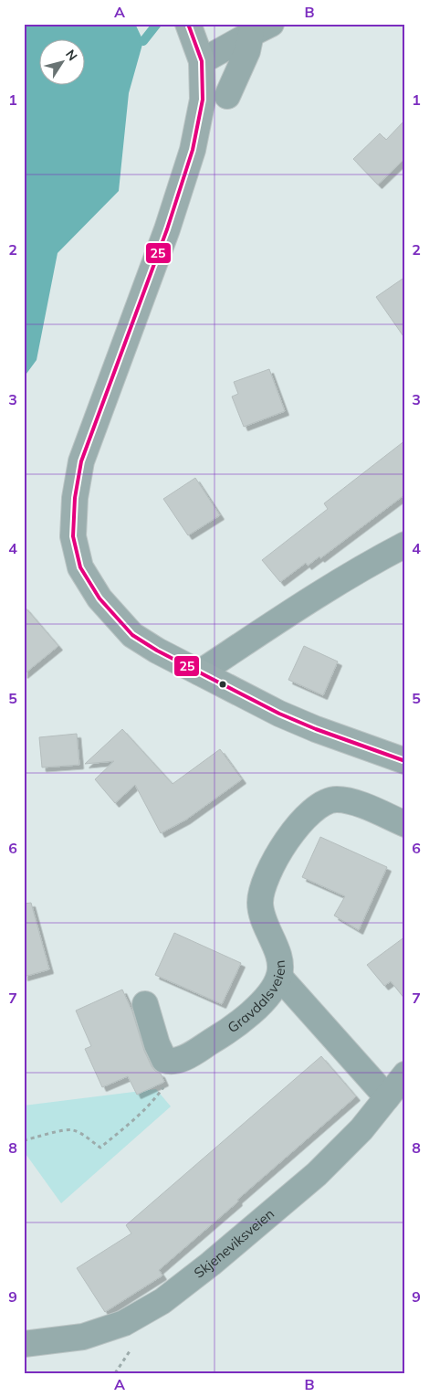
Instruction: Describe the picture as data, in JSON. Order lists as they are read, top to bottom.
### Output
{
  "streets": {
    "street": ["Gravdalsveien", "Skjeneviksveien"]
  },
  "lines": ["transit line 25"],
  "north": "top right",
  "grid": {
    "columns": ["A", "B"],
    "rows": [
      "1",
      "2",
      "3",
      "4",
      "5",
      "6",
      "7",
      "8",
      "9"
    ]
  }
}
